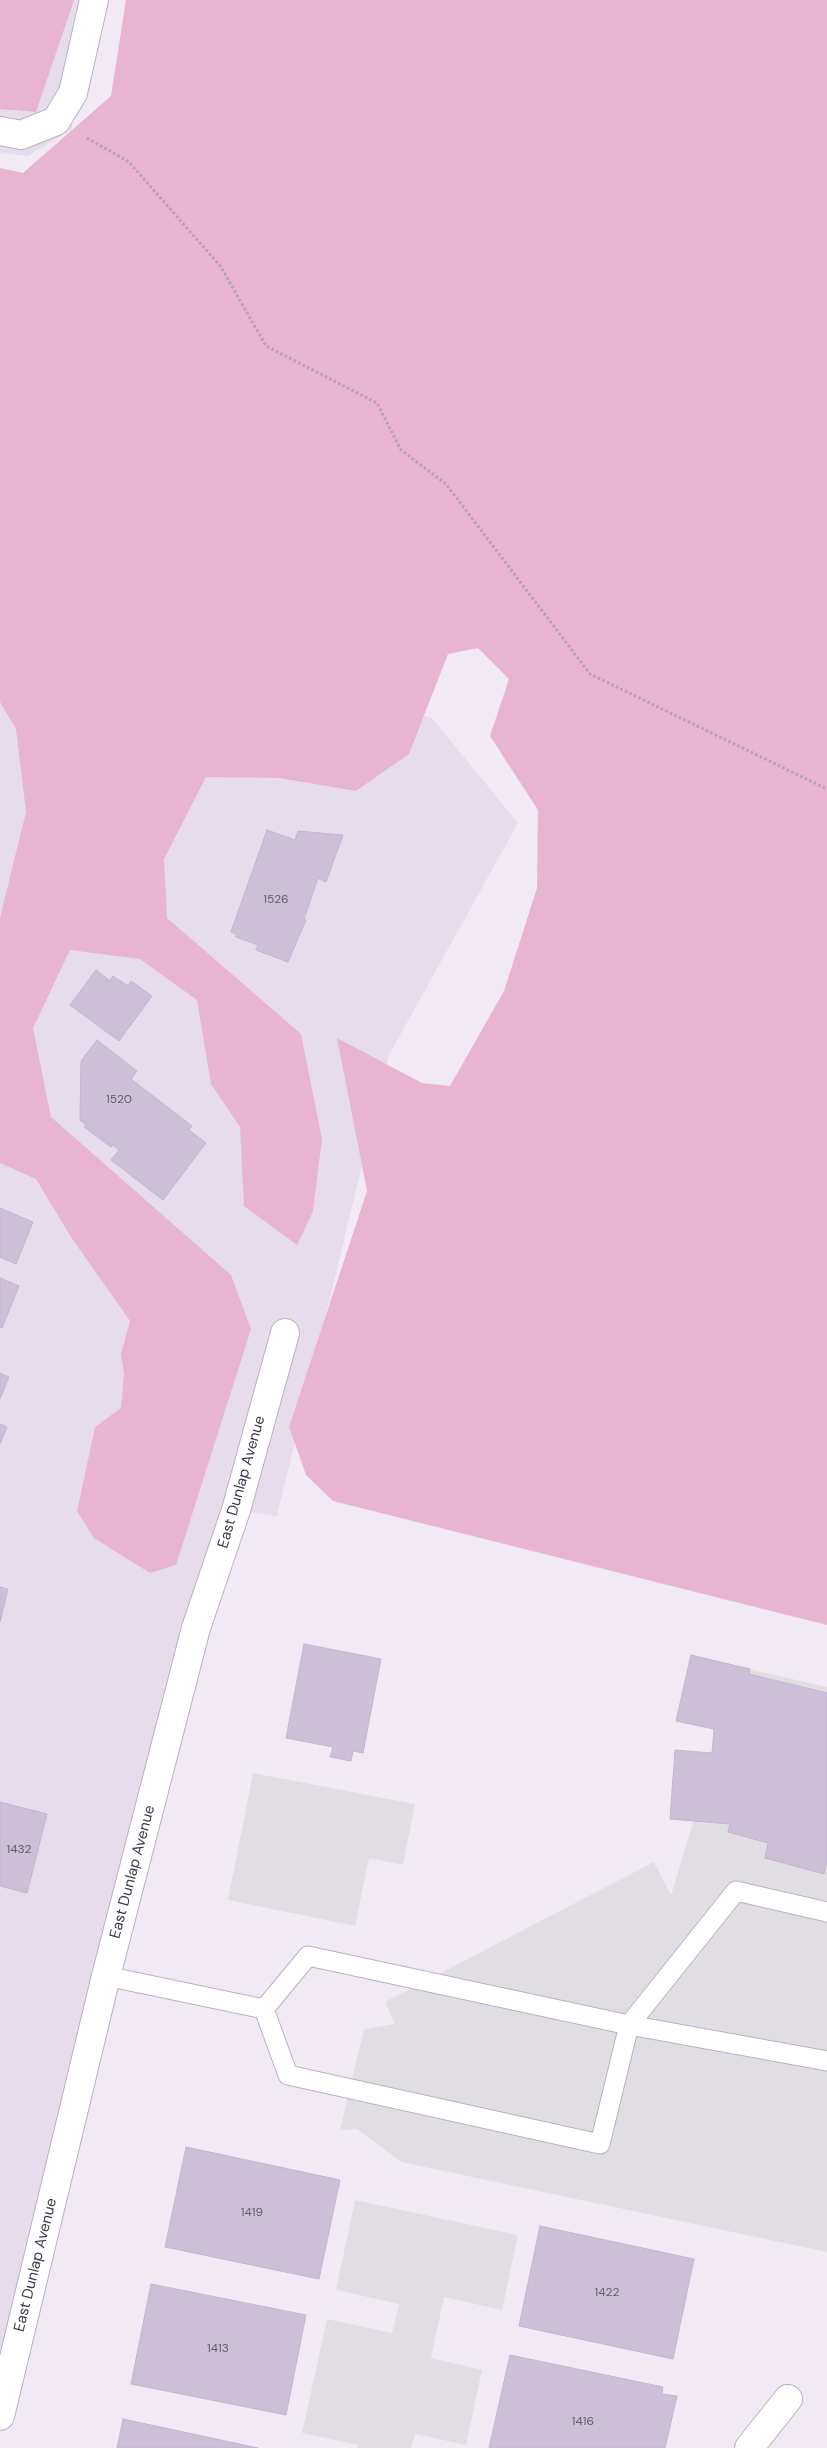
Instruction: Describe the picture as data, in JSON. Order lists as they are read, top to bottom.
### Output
{
  "streets": {
    "street": ["East Dunlap Avenue"]
  },
  "house_numbers": [
    "1526",
    "1520",
    "1432",
    "1419",
    "1422",
    "1413",
    "1416"
  ]
}
